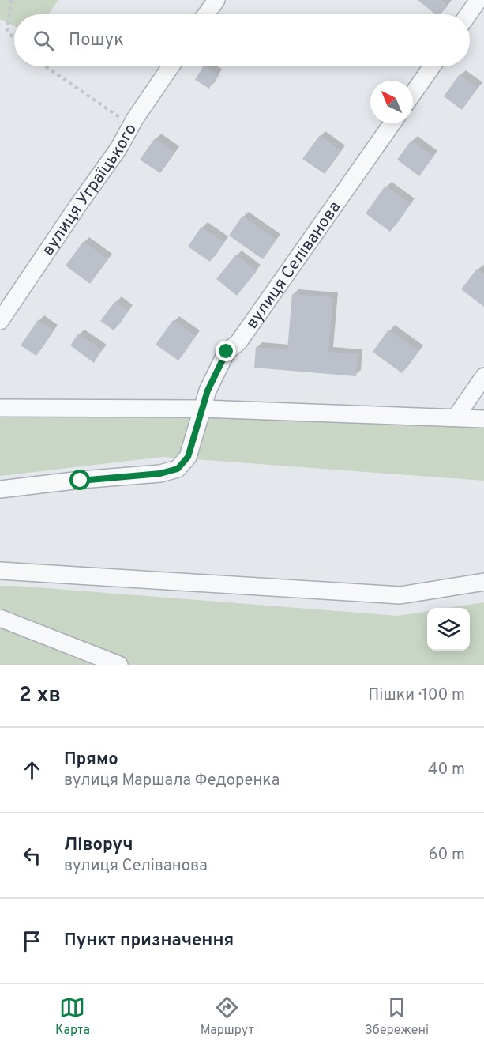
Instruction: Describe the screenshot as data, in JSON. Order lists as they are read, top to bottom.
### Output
{
  "streets": {
    "street": ["вулиця Уграїцького", "вулиця Селіванова"]
  },
  "north": "top left",
  "page": {
    "search": "Пошук",
    "heading": ["2 хв", "Пішки · 100 m"],
    "list": [
      ["Прямо", "вулиця Маршала Федоренка", "40 m"],
      ["Ліворуч", "вулиця Селіванова", "60 m"],
      "Пункт призначення"
    ],
    "nav": ["Карта", "Маршрут", "Збережені"]
  }
}
